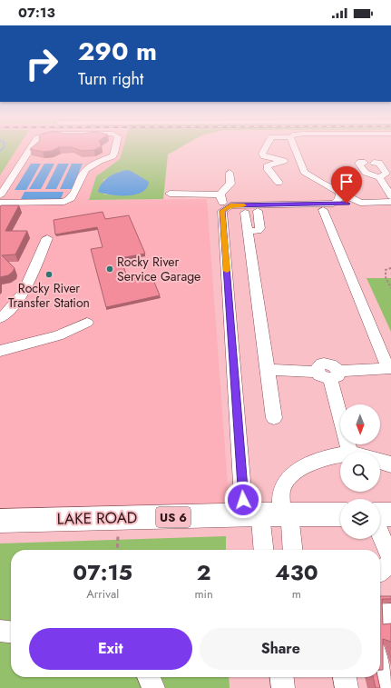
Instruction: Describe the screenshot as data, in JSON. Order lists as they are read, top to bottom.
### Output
{
  "streets": {
    "main road": ["US 6", "LAKE ROAD"]
  },
  "places": ["Rocky River Service Garage", "Rocky River Transfer Station"],
  "north": "bottom",
  "page": {
    "status": "07:13",
    "turn": ["290 m", "Turn right"],
    "eta": [
      "07:15",
      "Arrival",
      "2",
      "min",
      "430",
      "m"
    ],
    "buttons": ["Exit", "Share"]
  }
}
